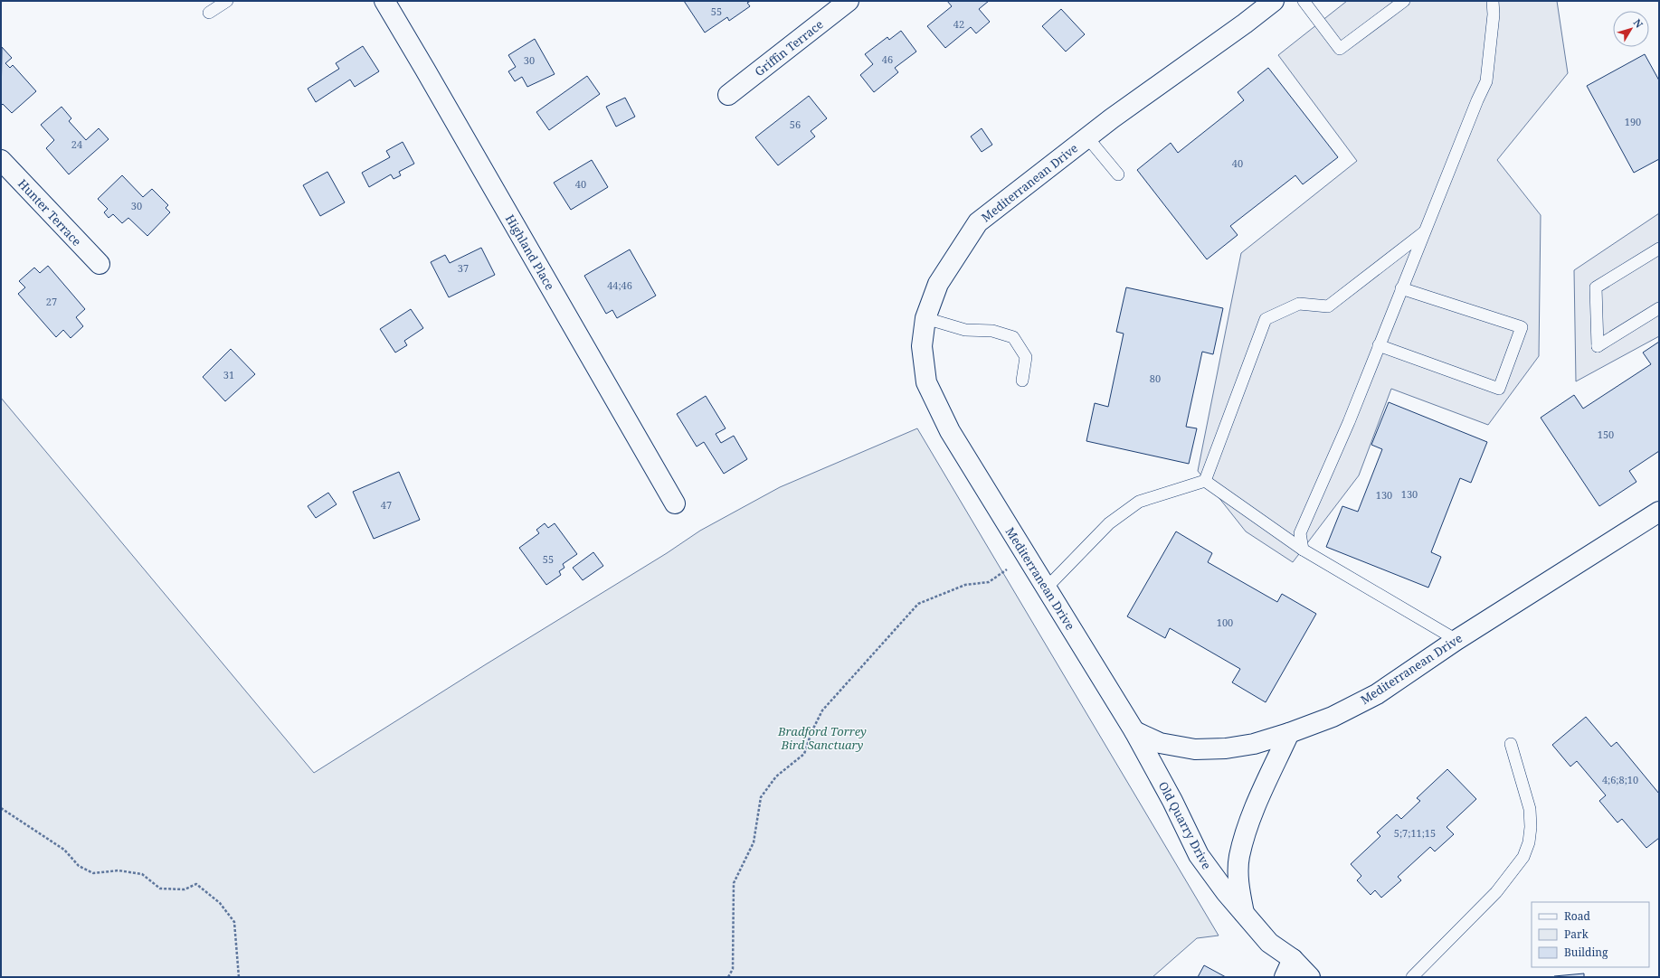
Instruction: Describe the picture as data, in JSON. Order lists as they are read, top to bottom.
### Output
{
  "streets": {
    "street": [
      "Griffin Terrace",
      "Mediterranean Drive",
      "Hunter Terrace",
      "Highland Place",
      "Old Quarry Drive"
    ]
  },
  "crossings": [
    ["Mediterranean Drive", "Old Quarry Drive"]
  ],
  "parks": ["Bradford Torrey Bird Sanctuary"],
  "house_numbers": [
    "55",
    "42",
    "46",
    "30",
    "190",
    "56",
    "24",
    "40",
    "40",
    "30",
    "37",
    "44;46",
    "27",
    "31",
    "80",
    "150",
    "130",
    "130",
    "47",
    "55",
    "100",
    "4;6;8;10",
    "5;7;11;15"
  ],
  "legend": ["Road", "Park", "Building"],
  "north": "top right"
}
